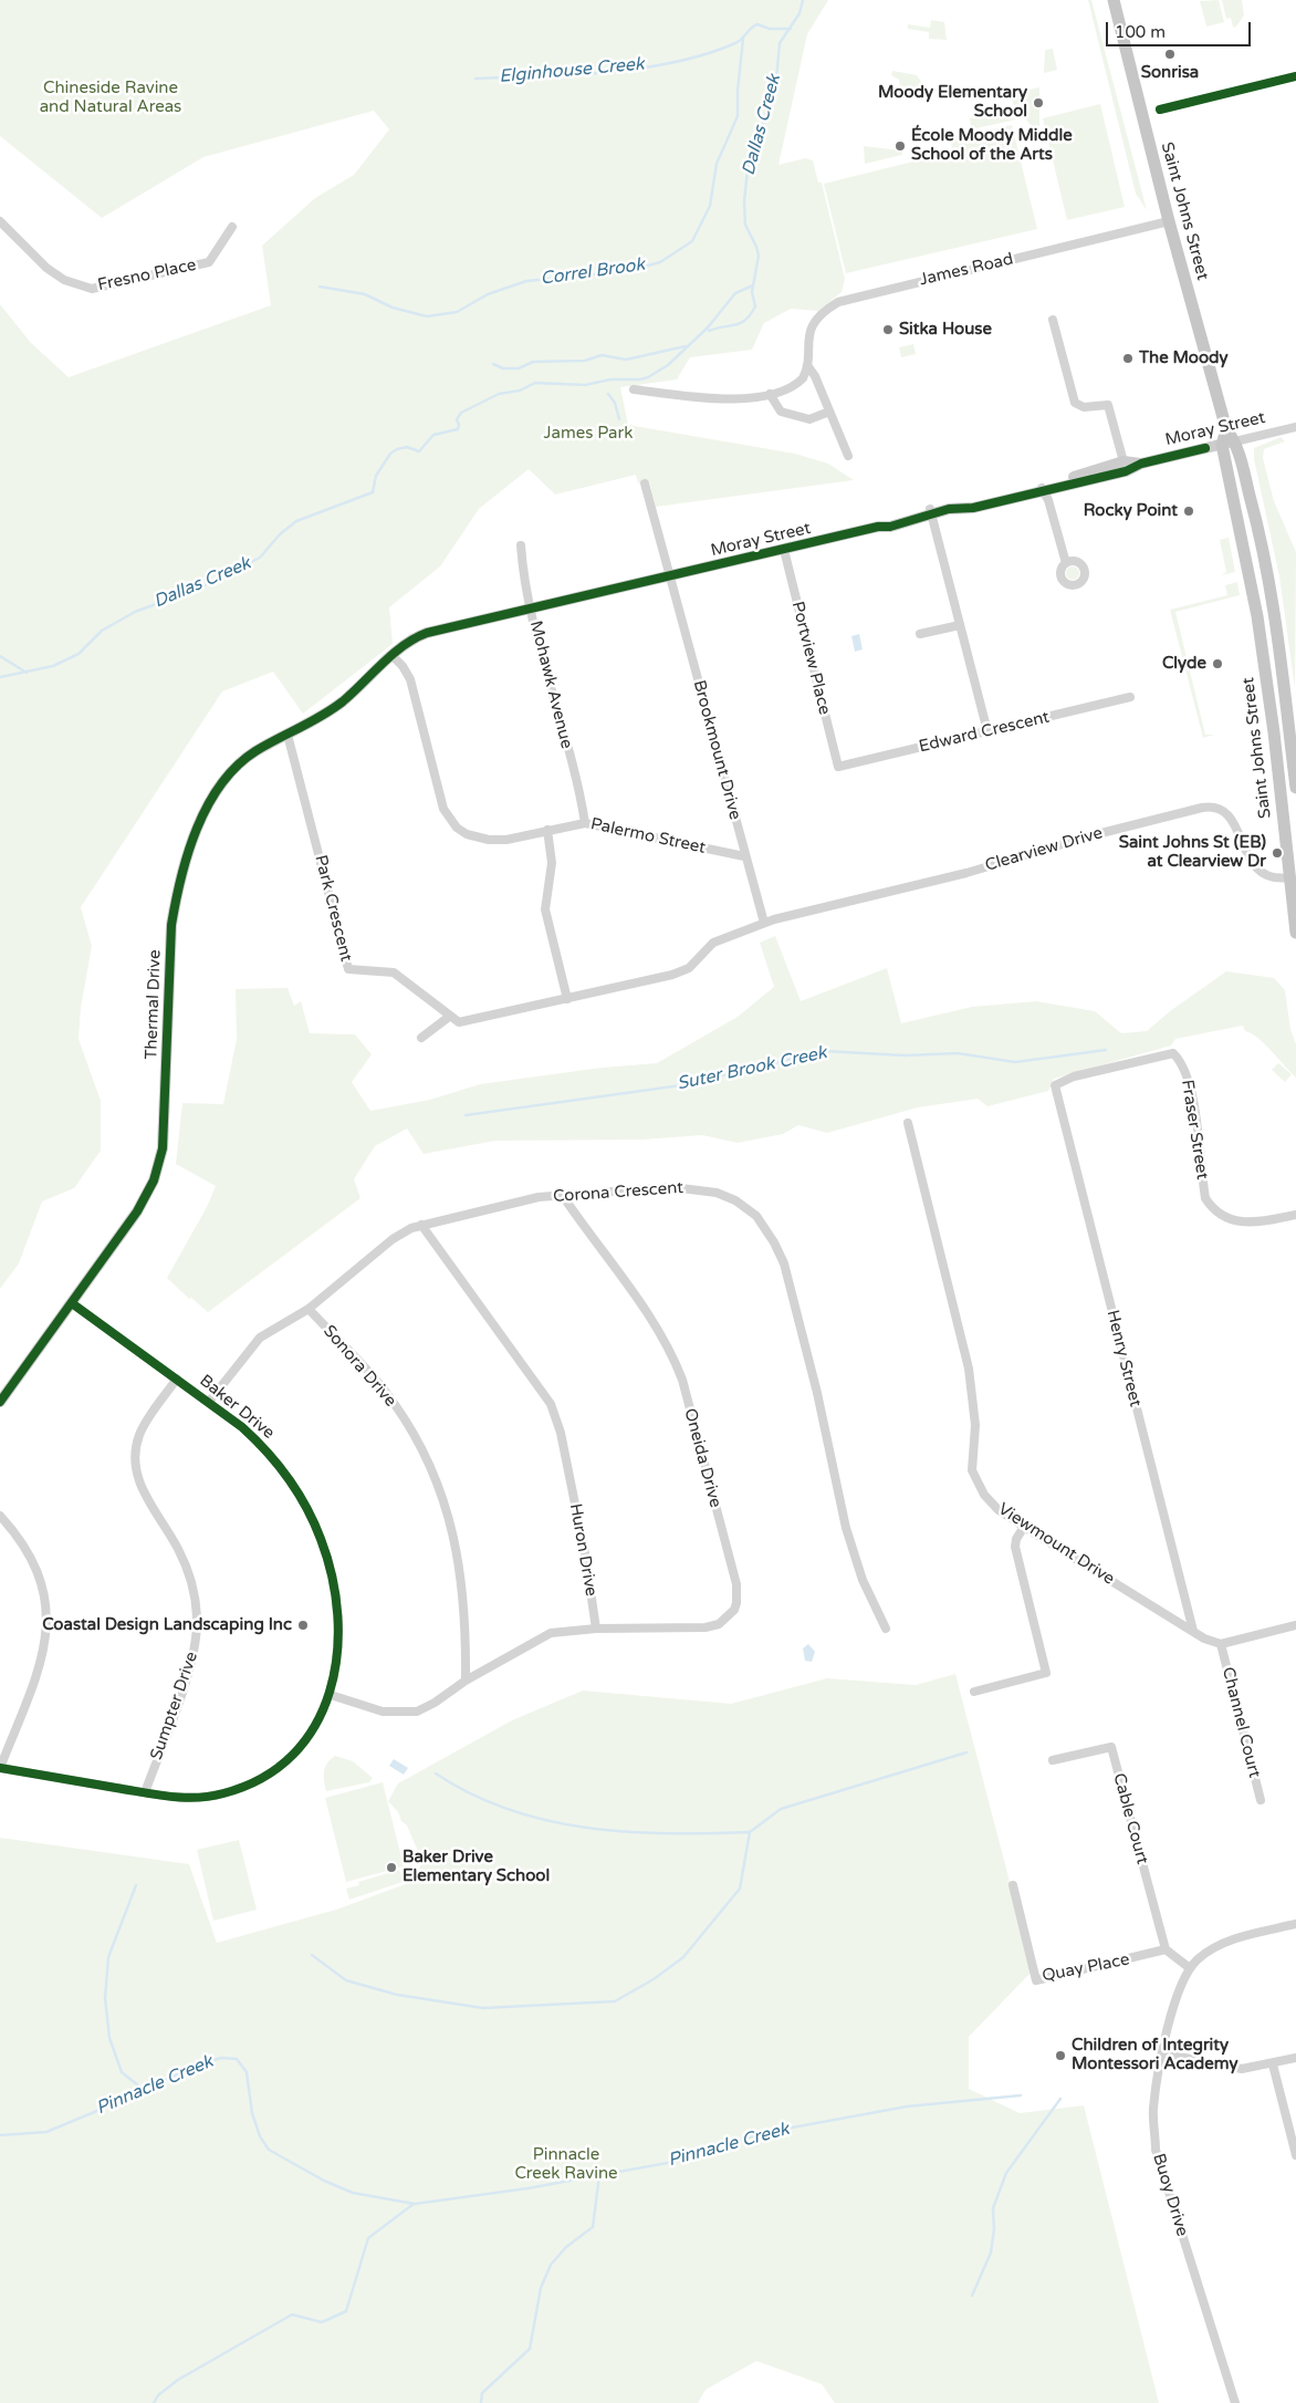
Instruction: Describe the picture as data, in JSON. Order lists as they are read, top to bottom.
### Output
{
  "streets": {
    "main road": ["Saint Johns Street"],
    "street": [
      "James Road",
      "Fresno Place",
      "Moray Street",
      "Portview Place",
      "Mohawk Avenue",
      "Edward Crescent",
      "Brookmount Drive",
      "Palermo Street",
      "Clearview Drive",
      "Park Crescent",
      "Thermal Drive",
      "Fraser Street",
      "Corona Crescent",
      "Henry Street",
      "Sonora Drive",
      "Baker Drive",
      "Oneida Drive",
      "Viewmount Drive",
      "Huron Drive",
      "Sumpter Drive",
      "Channel Court",
      "Cable Court",
      "Quay Place",
      "Buoy Drive"
    ]
  },
  "crossings": [
    ["Saint Johns Street", "James Road"],
    ["Saint Johns Street", "Moray Street"],
    ["Saint Johns Street", "Clearview Drive"],
    ["Moray Street", "Portview Place"],
    ["Moray Street", "Mohawk Avenue"],
    ["Moray Street", "Brookmount Drive"],
    ["Moray Street", "Palermo Street"],
    ["Moray Street", "Thermal Drive"],
    ["Portview Place", "Edward Crescent"],
    ["Mohawk Avenue", "Palermo Street"],
    ["Brookmount Drive", "Palermo Street"],
    ["Brookmount Drive", "Clearview Drive"],
    ["Palermo Street", "Thermal Drive"],
    ["Park Crescent", "Thermal Drive"],
    ["Thermal Drive", "Baker Drive"],
    ["Fraser Street", "Henry Street"],
    ["Corona Crescent", "Sonora Drive"],
    ["Corona Crescent", "Baker Drive"],
    ["Corona Crescent", "Oneida Drive"],
    ["Corona Crescent", "Huron Drive"],
    ["Henry Street", "Viewmount Drive"],
    ["Baker Drive", "Sumpter Drive"],
    ["Oneida Drive", "Huron Drive"],
    ["Viewmount Drive", "Channel Court"],
    ["Cable Court", "Quay Place"]
  ],
  "water": [
    "Elginhouse Creek",
    "Dallas Creek",
    "Correl Brook",
    "Suter Brook Creek",
    "Pinnacle Creek"
  ],
  "parks": ["Chineside Ravine and Natural Areas", "James Park", "Pinnacle Creek Ravine"],
  "places": [
    "Sonrisa",
    "Moody Elementary School",
    "École Moody Middle School of the Arts",
    "Sitka House",
    "The Moody",
    "Rocky Point",
    "Clyde",
    "Saint Johns St (EB) at Clearview Dr",
    "Coastal Design Landscaping Inc",
    "Baker Drive Elementary School",
    "Children of Integrity Montessori Academy"
  ],
  "scale_bar": "100 m"
}
